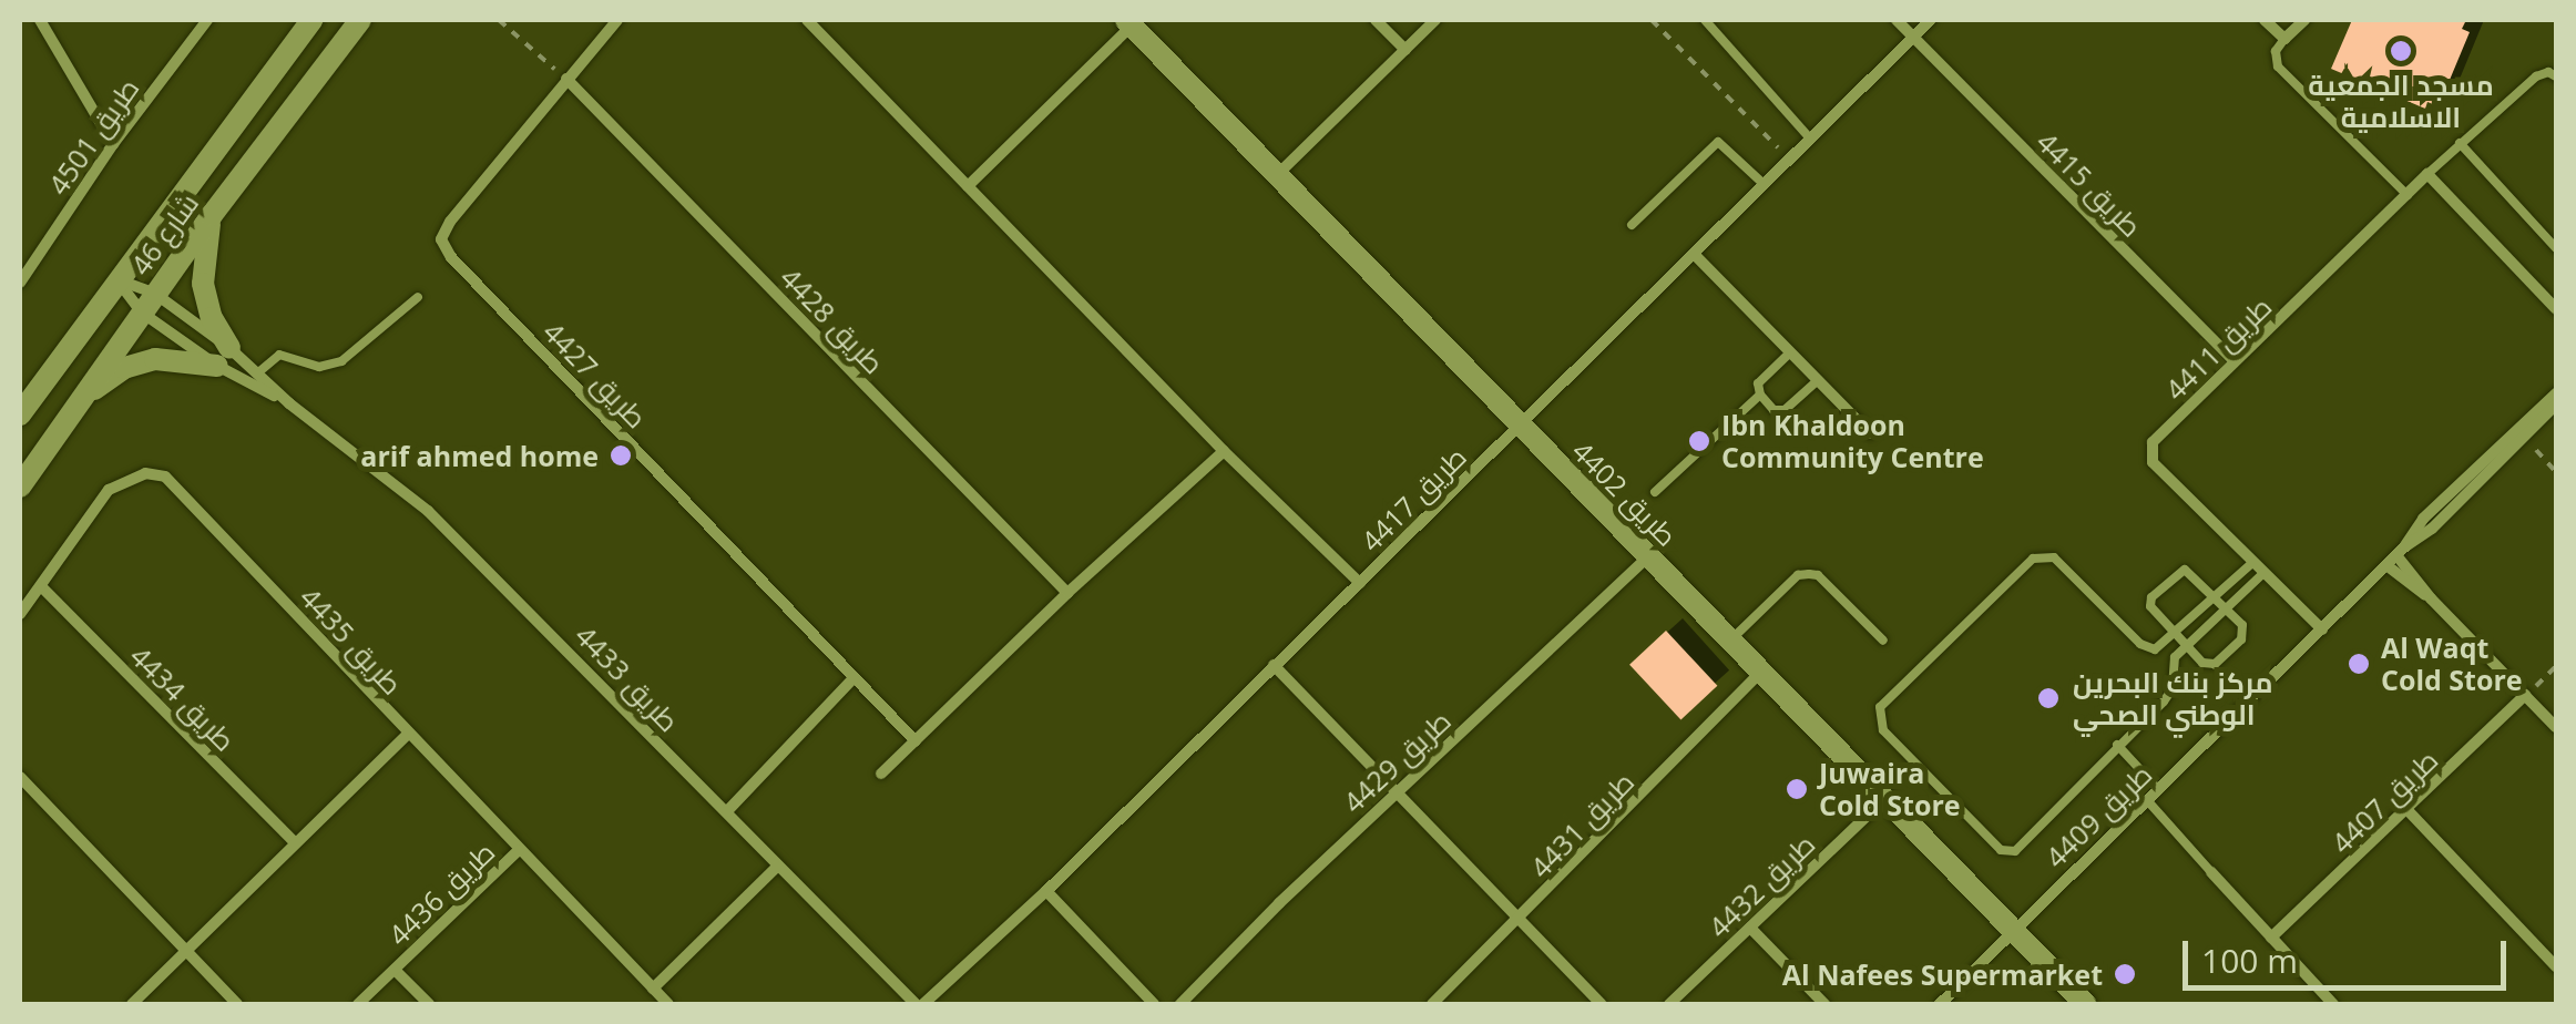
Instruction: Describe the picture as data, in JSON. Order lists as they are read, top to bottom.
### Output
{
  "streets": {
    "street": [
      "طريق 4501",
      "طريق 4415",
      "شارع 46",
      "طريق 4428",
      "طريق 4411",
      "طريق 4427",
      "طريق 4402",
      "طريق 4417",
      "طريق 4435",
      "طريق 4433",
      "طريق 4434",
      "طريق 4429",
      "طريق 4407",
      "طريق 4409",
      "طريق 4431",
      "طريق 4432",
      "طريق 4436"
    ]
  },
  "crossings": [
    ["طريق 4415", "طريق 4411"],
    ["طريق 4415", "طريق 4417"],
    ["شارع 46", "طريق 4433"],
    ["طريق 4428", "طريق 4427"],
    ["طريق 4411", "طريق 4409"],
    ["طريق 4402", "طريق 4417"],
    ["طريق 4402", "طريق 4429"],
    ["طريق 4402", "طريق 4409"],
    ["طريق 4402", "طريق 4431"],
    ["طريق 4402", "طريق 4432"],
    ["طريق 4417", "طريق 4433"],
    ["طريق 4435", "طريق 4434"],
    ["طريق 4435", "طريق 4436"]
  ],
  "places": [
    "مسجد الجمعية الاسلامية",
    "Ibn Khaldoon Community Centre",
    "arif ahmed home",
    "Al Waqt Cold Store",
    "مركز بنك البحرين الوطني الصحي",
    "Juwaira Cold Store",
    "Al Nafees Supermarket"
  ],
  "scale_bar": "100 m"
}
